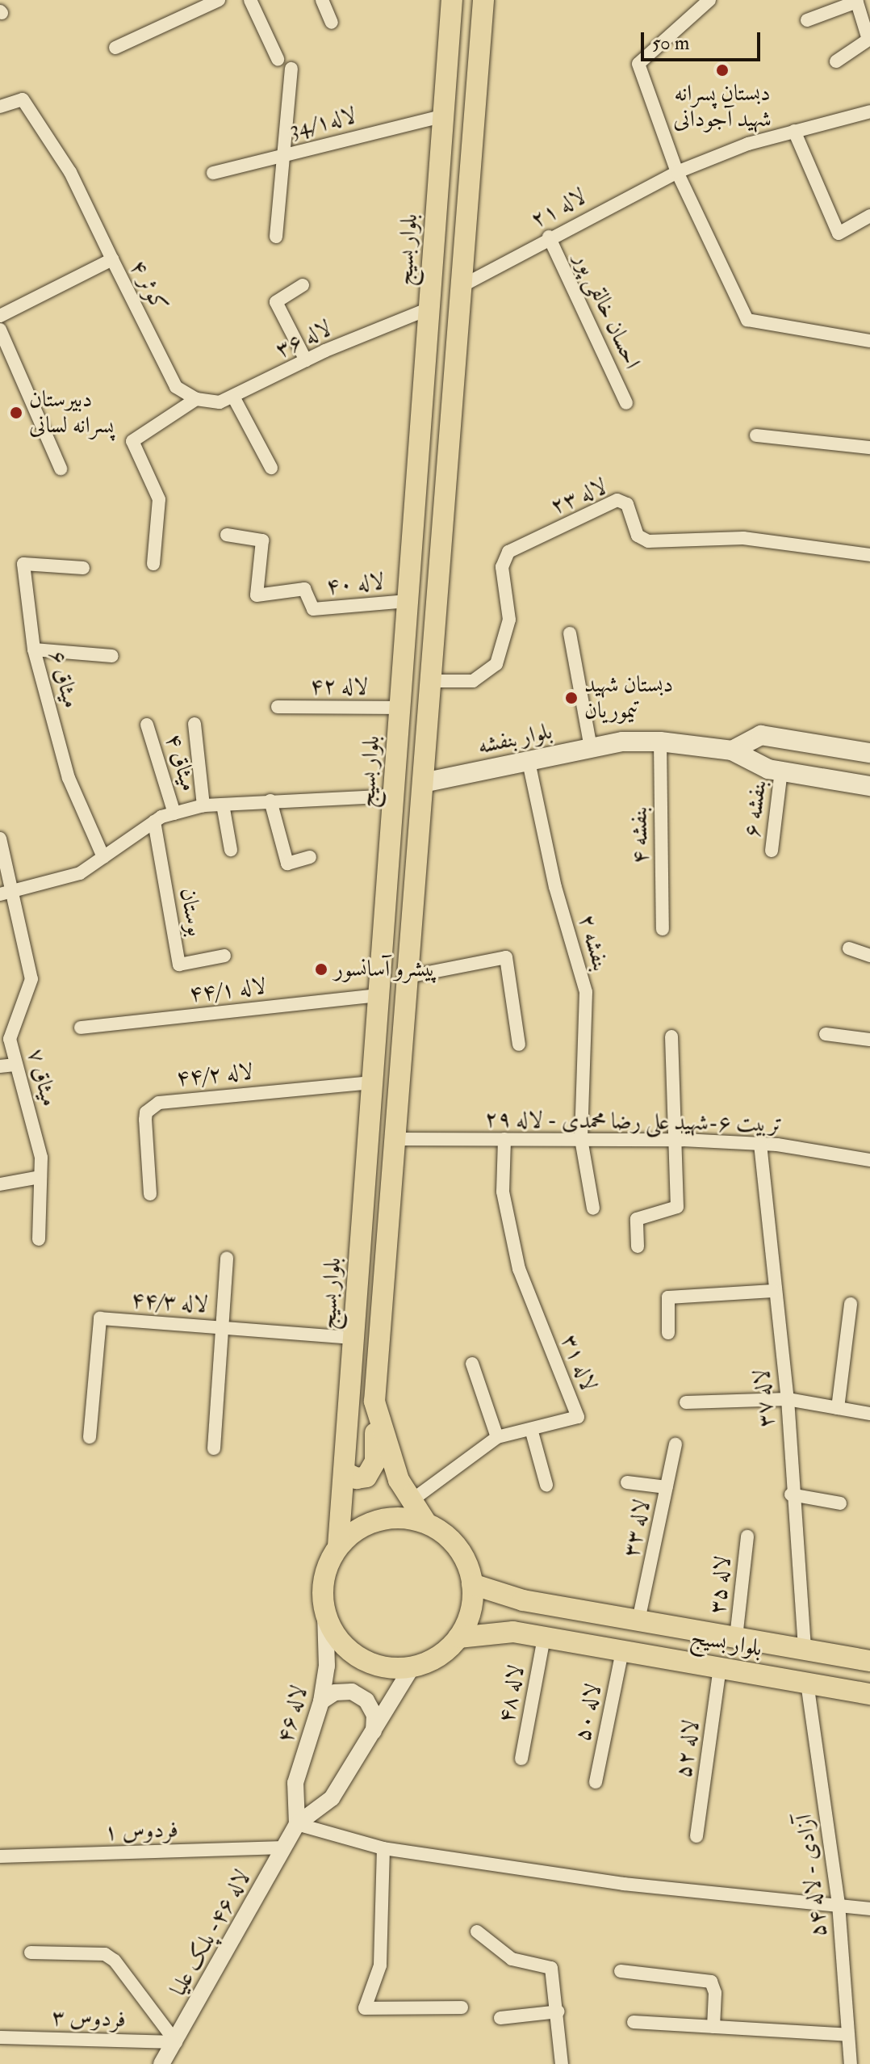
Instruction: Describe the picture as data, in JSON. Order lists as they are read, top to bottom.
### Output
{
  "streets": {
    "main road": ["بلوار بسیج", "بلوار بنفشه"],
    "street": [
      "لاله34/۱",
      "لاله ۲۱",
      "کوثر ۴",
      "احسان خالقی پور",
      "لاله ۳۶",
      "لاله ۲۳",
      "لاله ۴۰",
      "میثاق ۶",
      "لاله ۴۲",
      "میثاق ۴",
      "بنفشه ۶",
      "بنفشه ۴",
      "بوستان",
      "بنفشه ۲",
      "لاله ۴۴/۱",
      "لاله ۴۴/۲",
      "میثاق ۷",
      "تربیت ۶-شهید علی رضا محمدی - لاله ۲۹",
      "لاله ۴۴/۳",
      "لاله ۳۱",
      "لاله ۳۷",
      "لاله ۳۳",
      "لاله ۳۵",
      "لاله ۴۸",
      "لاله ۵۰",
      "لاله ۴۶",
      "لاله ۵۲",
      "فردوس ۱",
      "آزادی - لاله ۵۴",
      "لاله ۴۶- پلک علیا",
      "فردوس ۳"
    ]
  },
  "crossings": [
    ["لاله34/۱", "بلوار بسیج"],
    ["لاله ۲۱", "احسان خالقی پور"],
    ["بلوار بسیج", "لاله ۳۶"],
    ["بلوار بسیج", "لاله ۴۰"],
    ["بلوار بسیج", "لاله ۴۲"],
    ["بلوار بسیج", "لاله ۴۴/۱"],
    ["بلوار بسیج", "لاله ۴۴/۲"],
    ["بلوار بسیج", "لاله ۴۴/۳"],
    ["بلوار بسیج", "لاله ۳۷"],
    ["بلوار بسیج", "لاله ۳۳"],
    ["بلوار بسیج", "لاله ۳۵"],
    ["بلوار بسیج", "لاله ۴۸"],
    ["بلوار بسیج", "لاله ۵۰"],
    ["بلوار بسیج", "لاله ۴۶"],
    ["بلوار بسیج", "لاله ۵۲"],
    ["بلوار بسیج", "آزادی - لاله ۵۴"],
    ["کوثر ۴", "لاله ۳۶"],
    ["بلوار بنفشه", "بنفشه ۶"],
    ["بلوار بنفشه", "بنفشه ۴"],
    ["بلوار بنفشه", "بنفشه ۲"],
    ["بنفشه ۲", "تربیت ۶-شهید علی رضا محمدی - لاله ۲۹"],
    ["تربیت ۶-شهید علی رضا محمدی - لاله ۲۹", "لاله ۳۱"],
    ["تربیت ۶-شهید علی رضا محمدی - لاله ۲۹", "لاله ۳۷"],
    ["لاله ۴۶", "لاله ۴۶- پلک علیا"],
    ["فردوس ۱", "لاله ۴۶- پلک علیا"],
    ["لاله ۴۶- پلک علیا", "فردوس ۳"]
  ],
  "places": [
    "دبستان پسرانه شهید آجودانی",
    "دبیرستان پسرانه لسانی",
    "دبستان شهید تیموریان",
    "پیشرو آسانسور"
  ],
  "scale_bar": "50 m"
}
